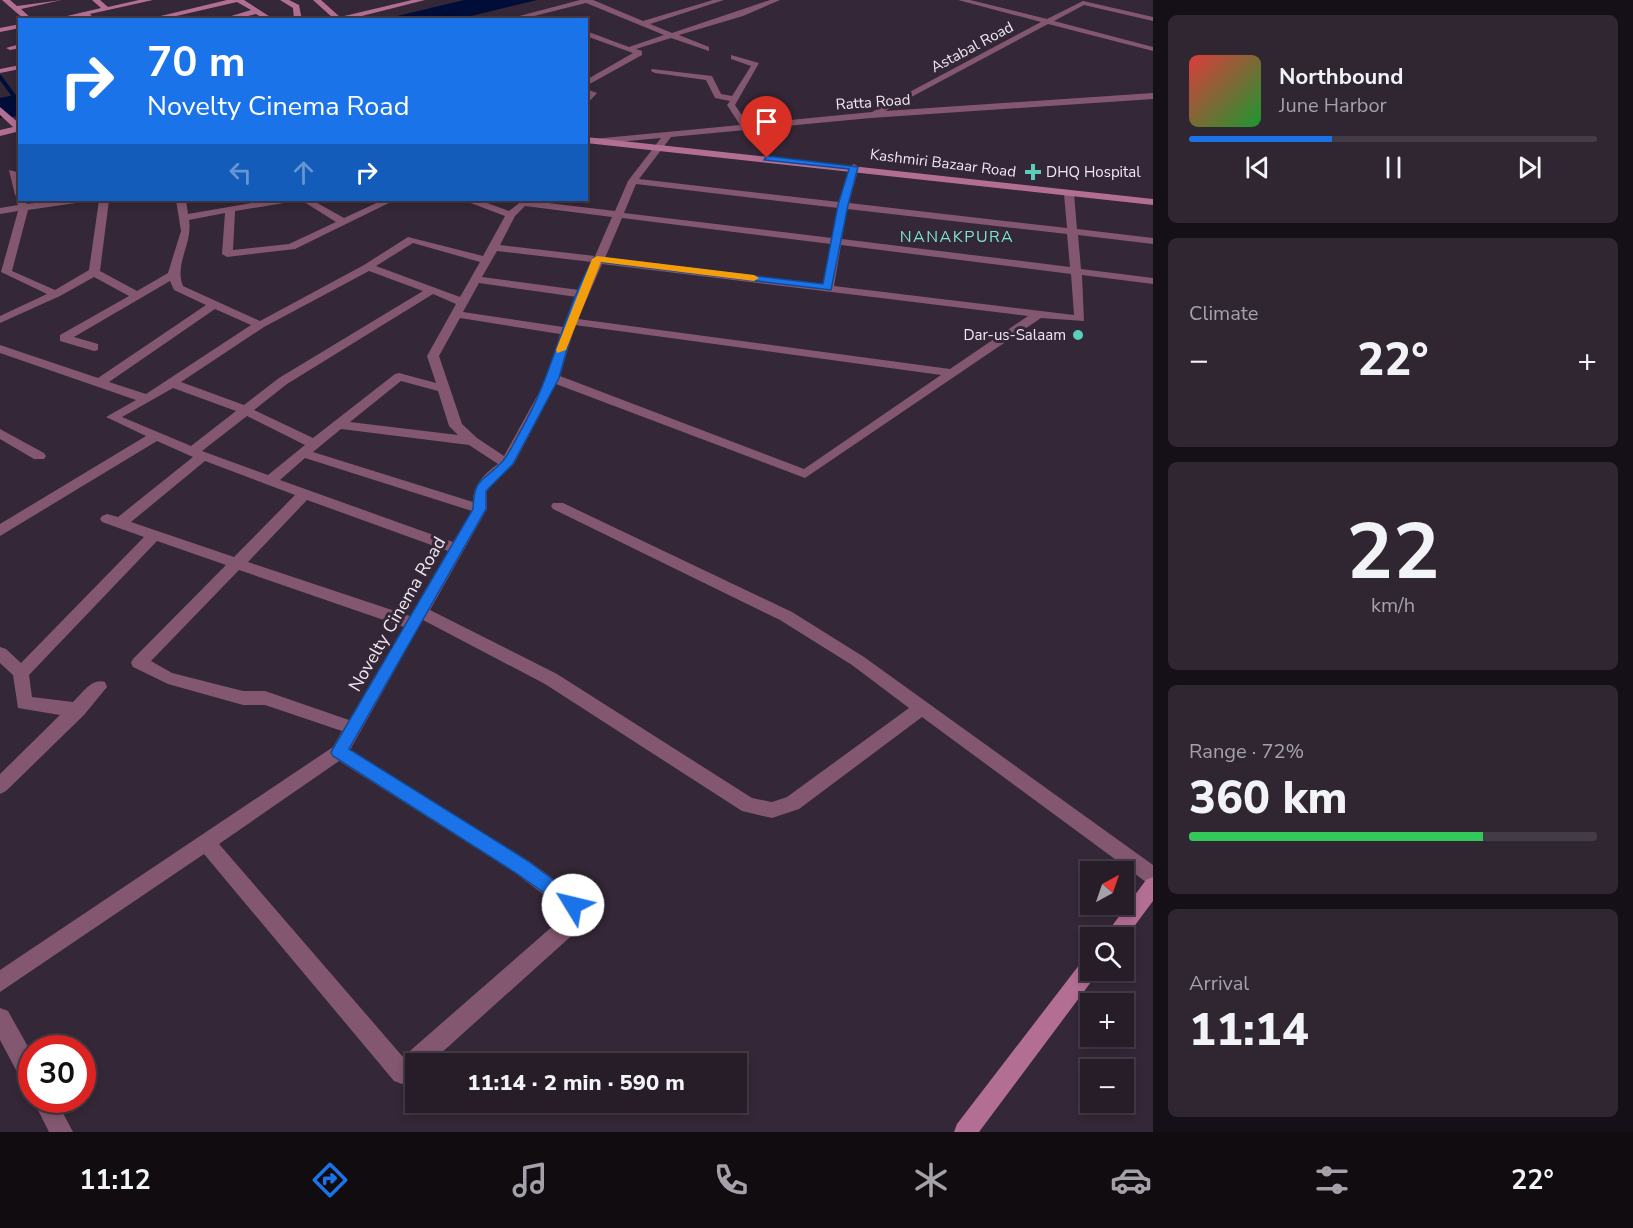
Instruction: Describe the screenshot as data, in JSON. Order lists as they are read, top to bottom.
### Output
{
  "streets": {
    "street": [
      "Astabal Road",
      "Ratta Road",
      "Kashmiri Bazaar Road",
      "Novelty Cinema Road"
    ]
  },
  "crossings": [
    ["Astabal Road", "Ratta Road"],
    ["Ratta Road", "Kashmiri Bazaar Road"],
    ["Ratta Road", "Novelty Cinema Road"],
    ["Kashmiri Bazaar Road", "Novelty Cinema Road"]
  ],
  "districts": ["NANAKPURA"],
  "places": {
    "health": ["DHQ Hospital"],
    "other": ["Dar-us-Salaam"]
  },
  "north": "top right",
  "page": {
    "turn": ["70 m", "Novelty Cinema Road"],
    "song": ["Northbound", "June Harbor"],
    "tile": [
      "Climate",
      ["22", "km/h"],
      ["Range · 72%", "360 km"],
      ["Arrival", "11:14"]
    ],
    "heat": ["−", "22°", "+"],
    "map_buttons": ["+", "−"],
    "limit": "30",
    "trip": "11:14 · 2 min · 590 m",
    "tabs": ["11:12", "22°"]
  }
}
